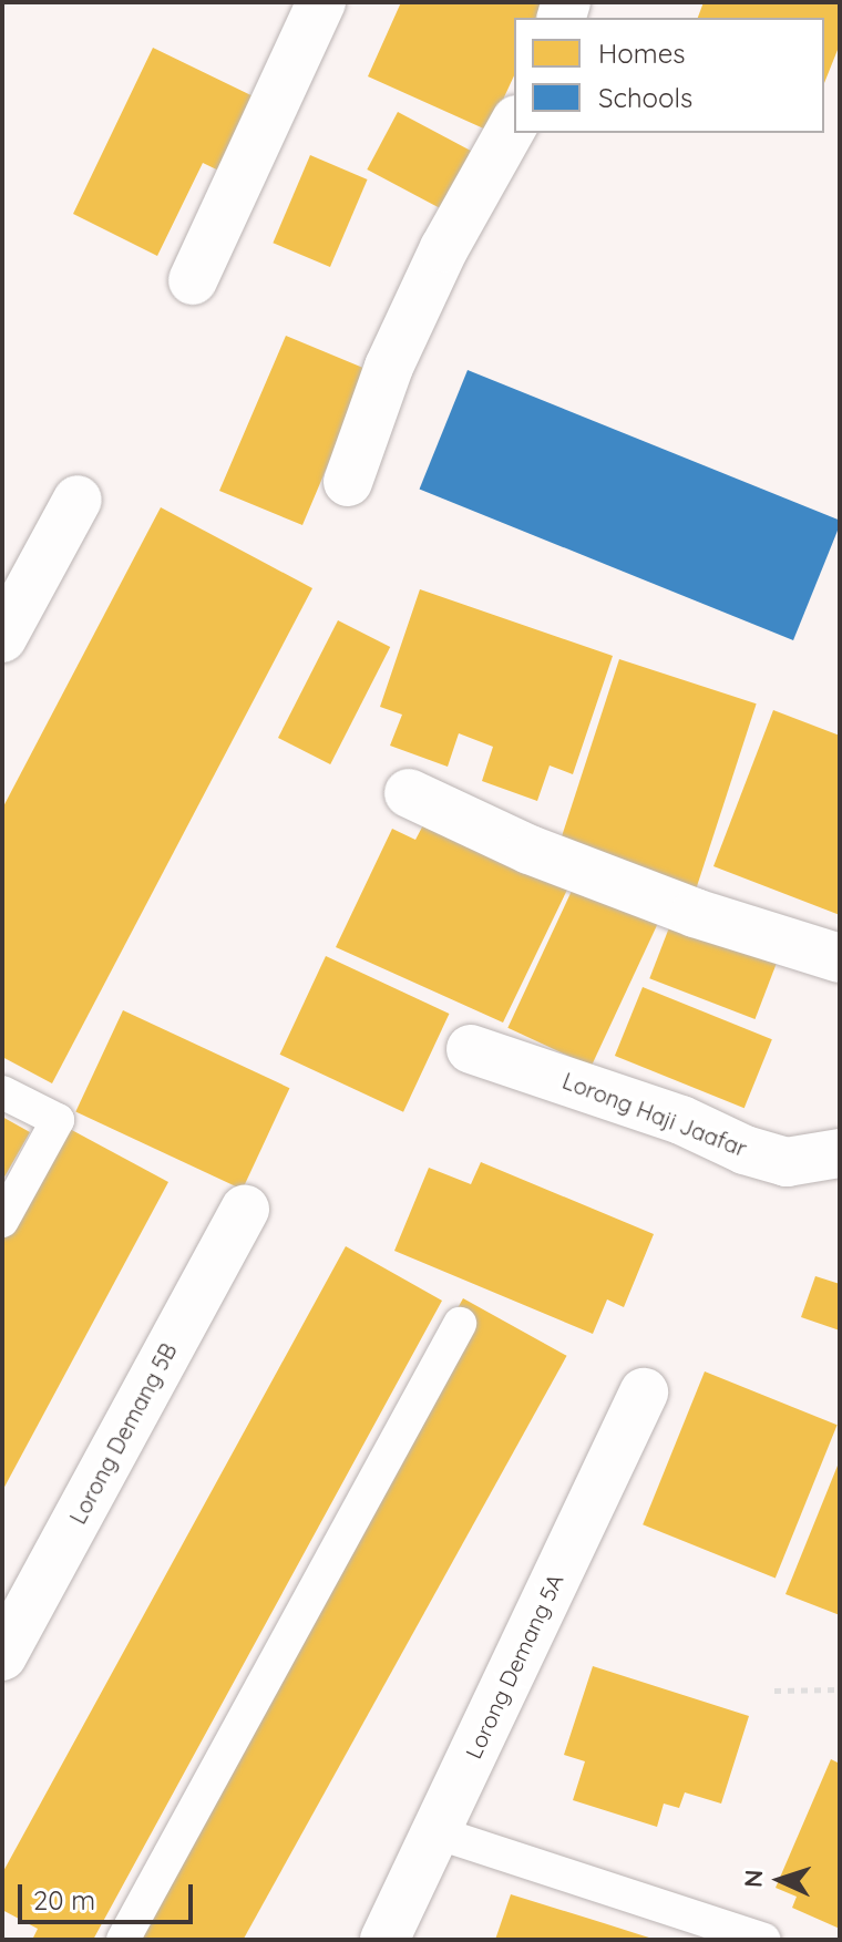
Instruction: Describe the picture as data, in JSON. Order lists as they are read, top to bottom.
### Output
{
  "streets": {
    "street": ["Lorong Haji Jaafar", "Lorong Demang 5B", "Lorong Demang 5A"]
  },
  "legend": ["Homes", "Schools"],
  "scale_bar": "20 m",
  "north": "left"
}
